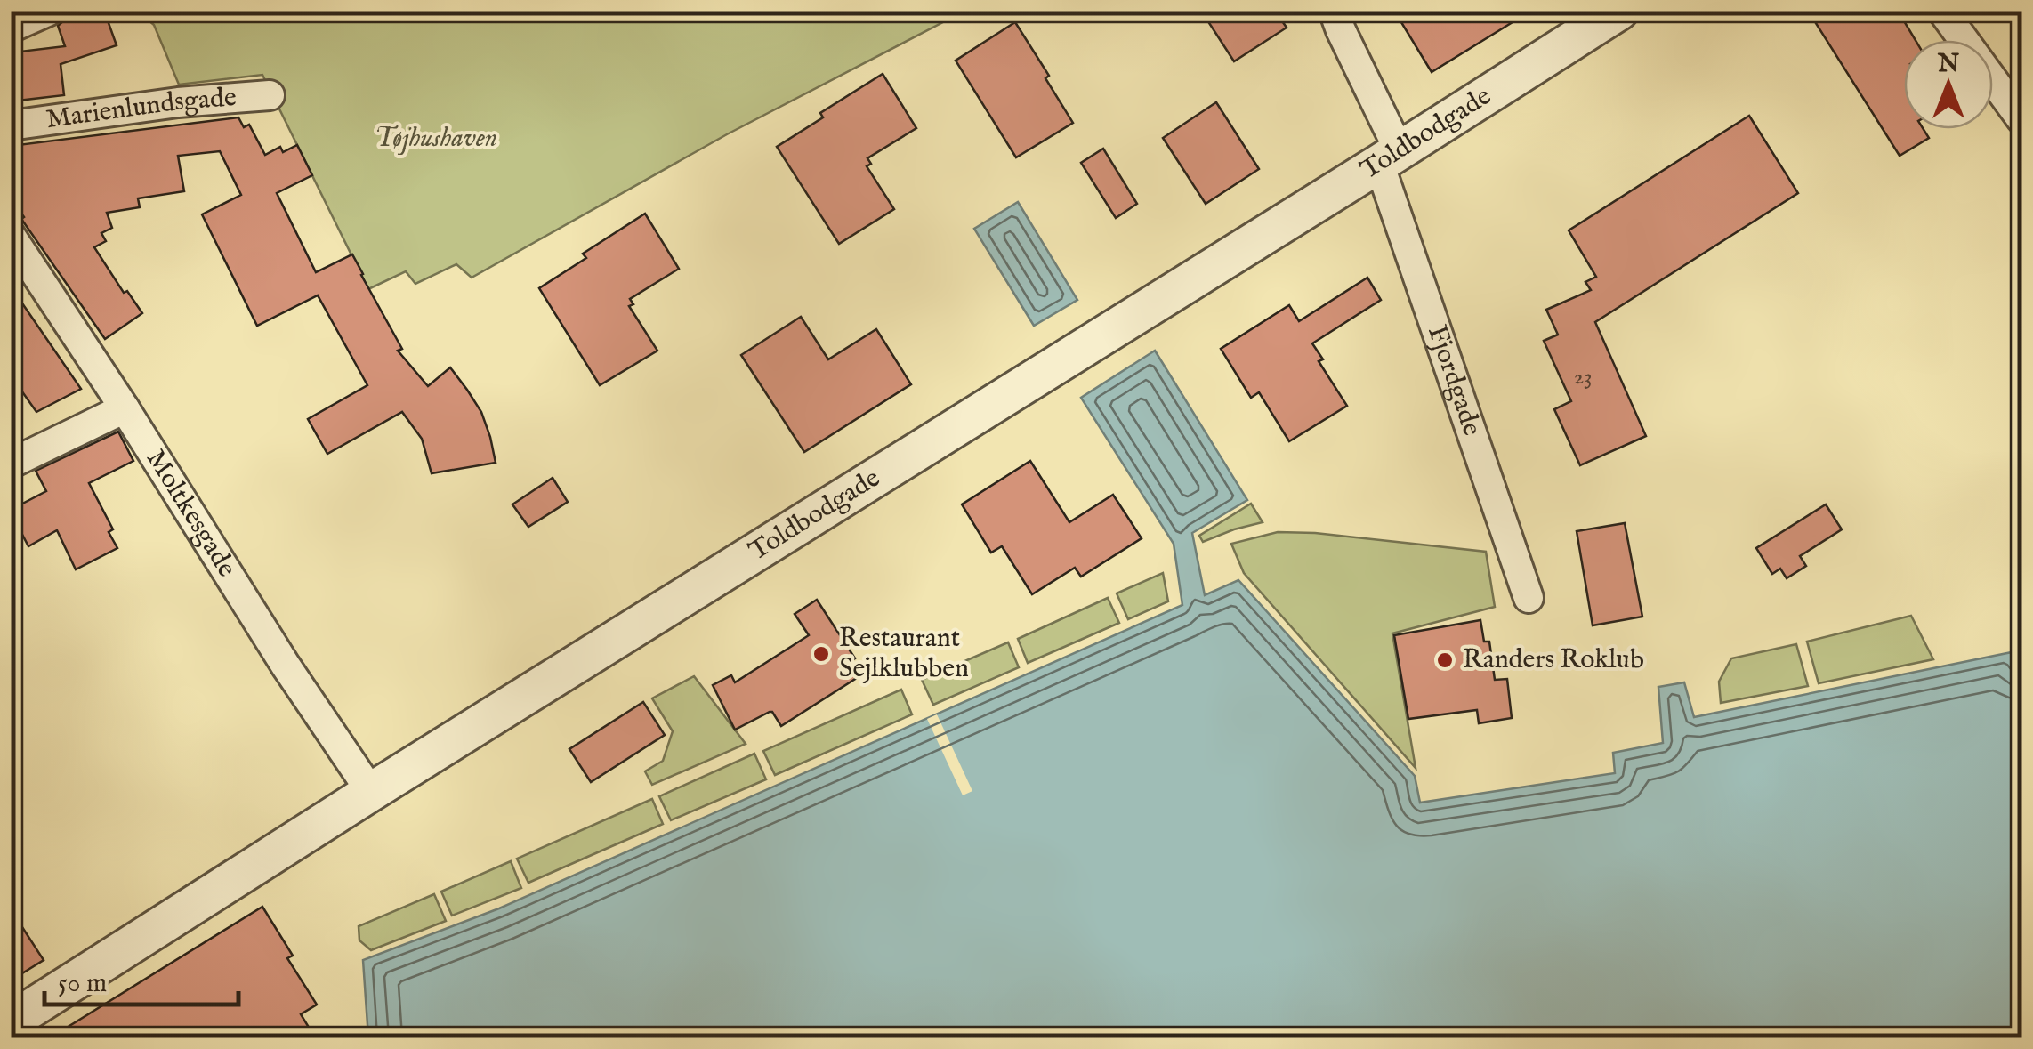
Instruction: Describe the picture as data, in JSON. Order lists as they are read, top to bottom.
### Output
{
  "streets": {
    "street": [
      "Marienlundsgade",
      "Toldbodgade",
      "Fjordgade",
      "Moltkesgade"
    ]
  },
  "crossings": [
    ["Toldbodgade", "Fjordgade"],
    ["Toldbodgade", "Moltkesgade"]
  ],
  "parks": ["Tøjhushaven"],
  "places": ["Restaurant Sejlklubben", "Randers Roklub"],
  "house_numbers": ["23"],
  "scale_bar": "50 m",
  "north": "top"
}
